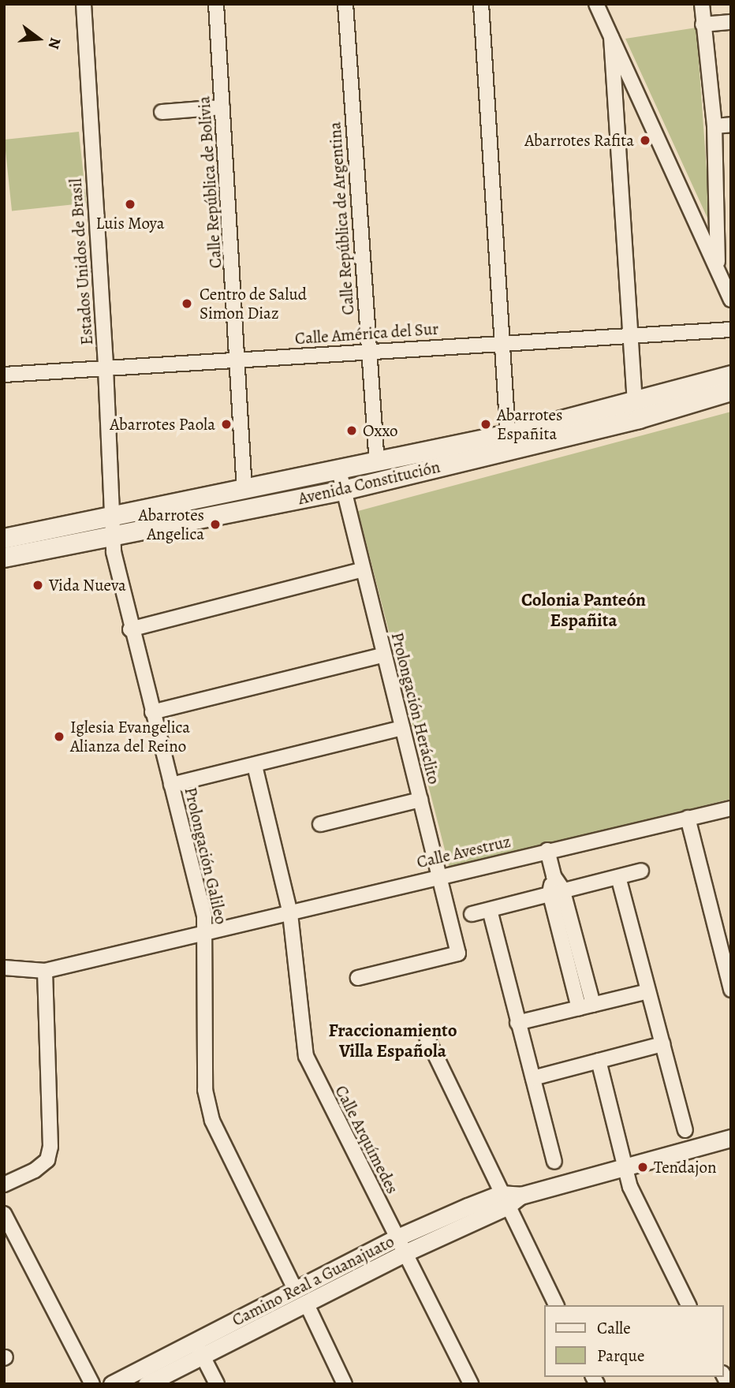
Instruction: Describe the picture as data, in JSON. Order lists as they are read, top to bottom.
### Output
{
  "streets": {
    "main road": ["Avenida Constitución"],
    "street": [
      "Calle República de Bolivia",
      "Calle República de Argentina",
      "Estados Unidos de Brasil",
      "Calle América del Sur",
      "Prolongación Heráclito",
      "Calle Avestruz",
      "Prolongación Galileo",
      "Calle Arquímedes",
      "Camino Real a Guanajuato"
    ]
  },
  "crossings": [
    ["Calle República de Bolivia", "Calle América del Sur"],
    ["Calle República de Bolivia", "Avenida Constitución"],
    ["Calle República de Argentina", "Calle América del Sur"],
    ["Calle República de Argentina", "Avenida Constitución"],
    ["Estados Unidos de Brasil", "Calle América del Sur"],
    ["Estados Unidos de Brasil", "Avenida Constitución"],
    ["Estados Unidos de Brasil", "Prolongación Galileo"],
    ["Avenida Constitución", "Prolongación Heráclito"],
    ["Avenida Constitución", "Prolongación Galileo"],
    ["Prolongación Heráclito", "Calle Avestruz"],
    ["Calle Avestruz", "Prolongación Galileo"],
    ["Calle Avestruz", "Calle Arquímedes"],
    ["Prolongación Galileo", "Camino Real a Guanajuato"],
    ["Calle Arquímedes", "Camino Real a Guanajuato"]
  ],
  "districts": ["Colonia Panteón Españita", "Fraccionamiento Villa Española"],
  "places": [
    "Abarrotes Rafita",
    "Luis Moya",
    "Centro de Salud Simon Diaz",
    "Abarrotes Paola",
    "Abarrotes Españita",
    "Oxxo",
    "Abarrotes Angelica",
    "Vida Nueva",
    "Iglesia Evangelica Alianza del Reino",
    "Tendajon"
  ],
  "legend": ["Calle", "Parque"],
  "north": "right"
}
